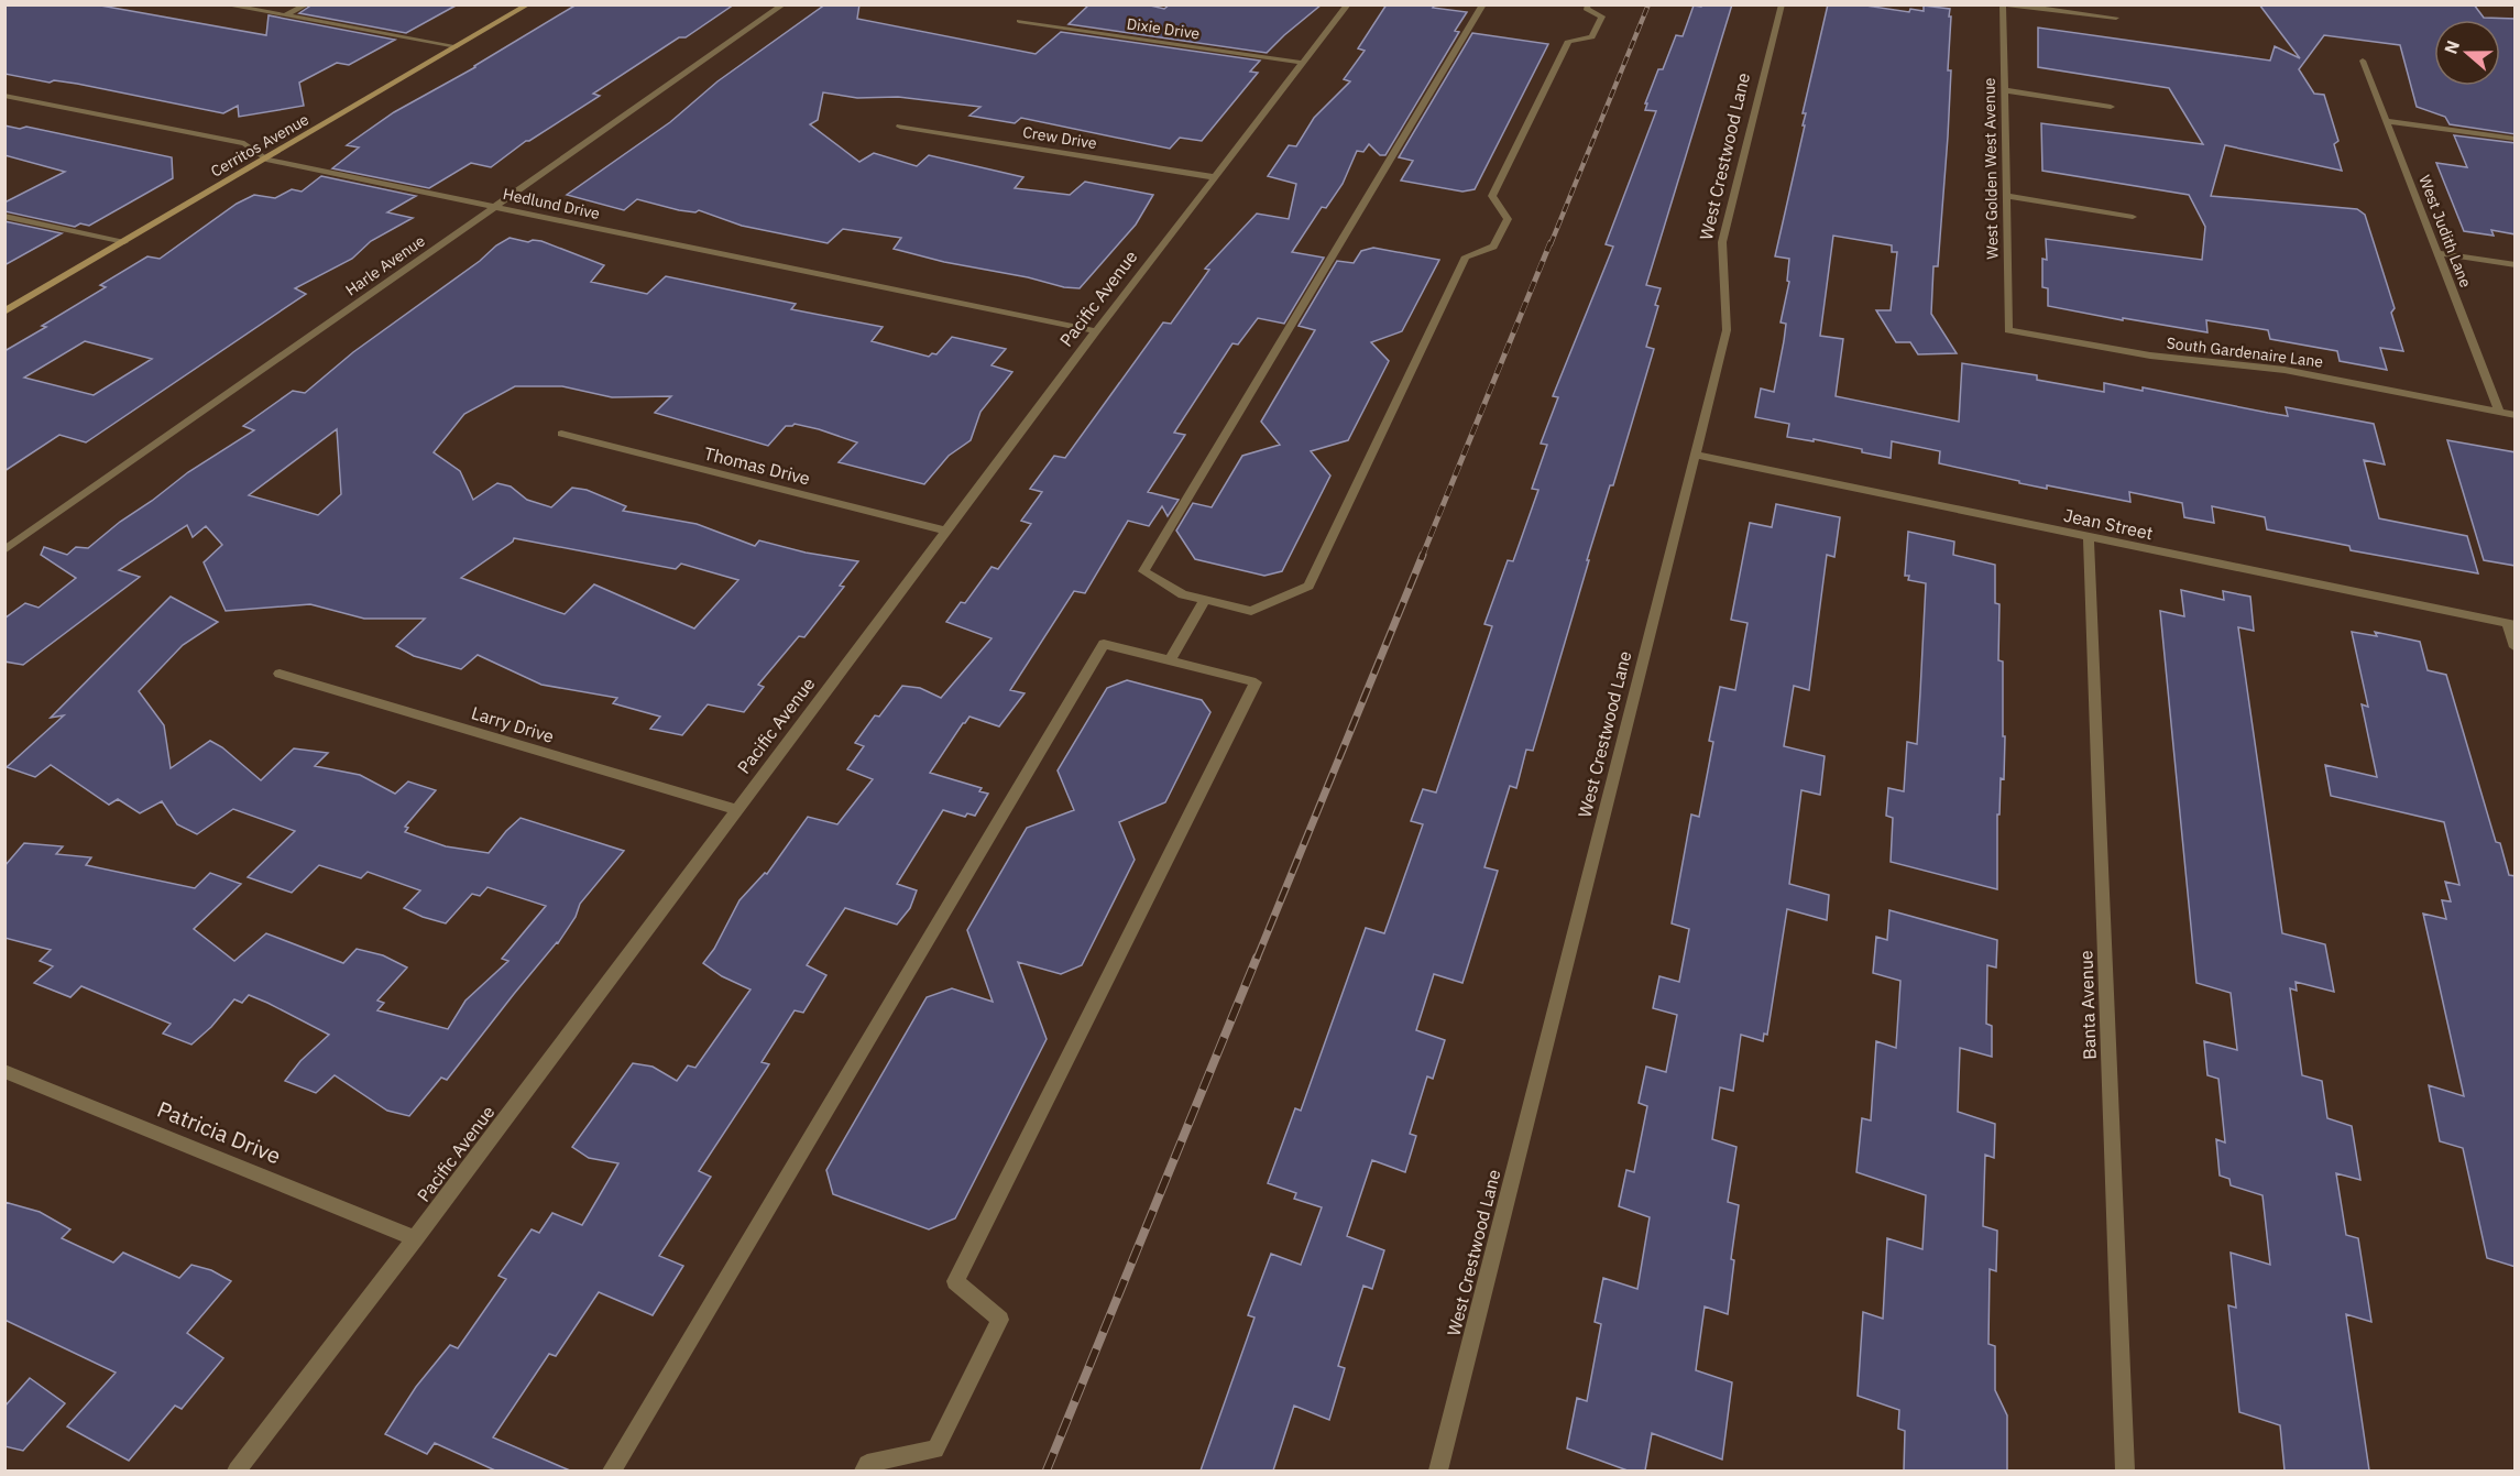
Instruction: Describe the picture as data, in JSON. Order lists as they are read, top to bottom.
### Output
{
  "streets": {
    "street": [
      "Dixie Drive",
      "Crew Drive",
      "Cerritos Avenue",
      "West Crestwood Lane",
      "West Golden West Avenue",
      "Hedlund Drive",
      "West Judith Lane",
      "Harle Avenue",
      "Pacific Avenue",
      "South Gardenaire Lane",
      "Thomas Drive",
      "Jean Street",
      "Larry Drive",
      "Banta Avenue",
      "Patricia Drive"
    ]
  },
  "crossings": [
    ["Dixie Drive", "Pacific Avenue"],
    ["Crew Drive", "Pacific Avenue"],
    ["Cerritos Avenue", "Hedlund Drive"],
    ["West Crestwood Lane", "Jean Street"],
    ["West Golden West Avenue", "South Gardenaire Lane"],
    ["Hedlund Drive", "Harle Avenue"],
    ["Hedlund Drive", "Pacific Avenue"],
    ["West Judith Lane", "South Gardenaire Lane"],
    ["Pacific Avenue", "Thomas Drive"],
    ["Pacific Avenue", "Larry Drive"],
    ["Pacific Avenue", "Patricia Drive"],
    ["Jean Street", "Banta Avenue"]
  ],
  "north": "left"
}
